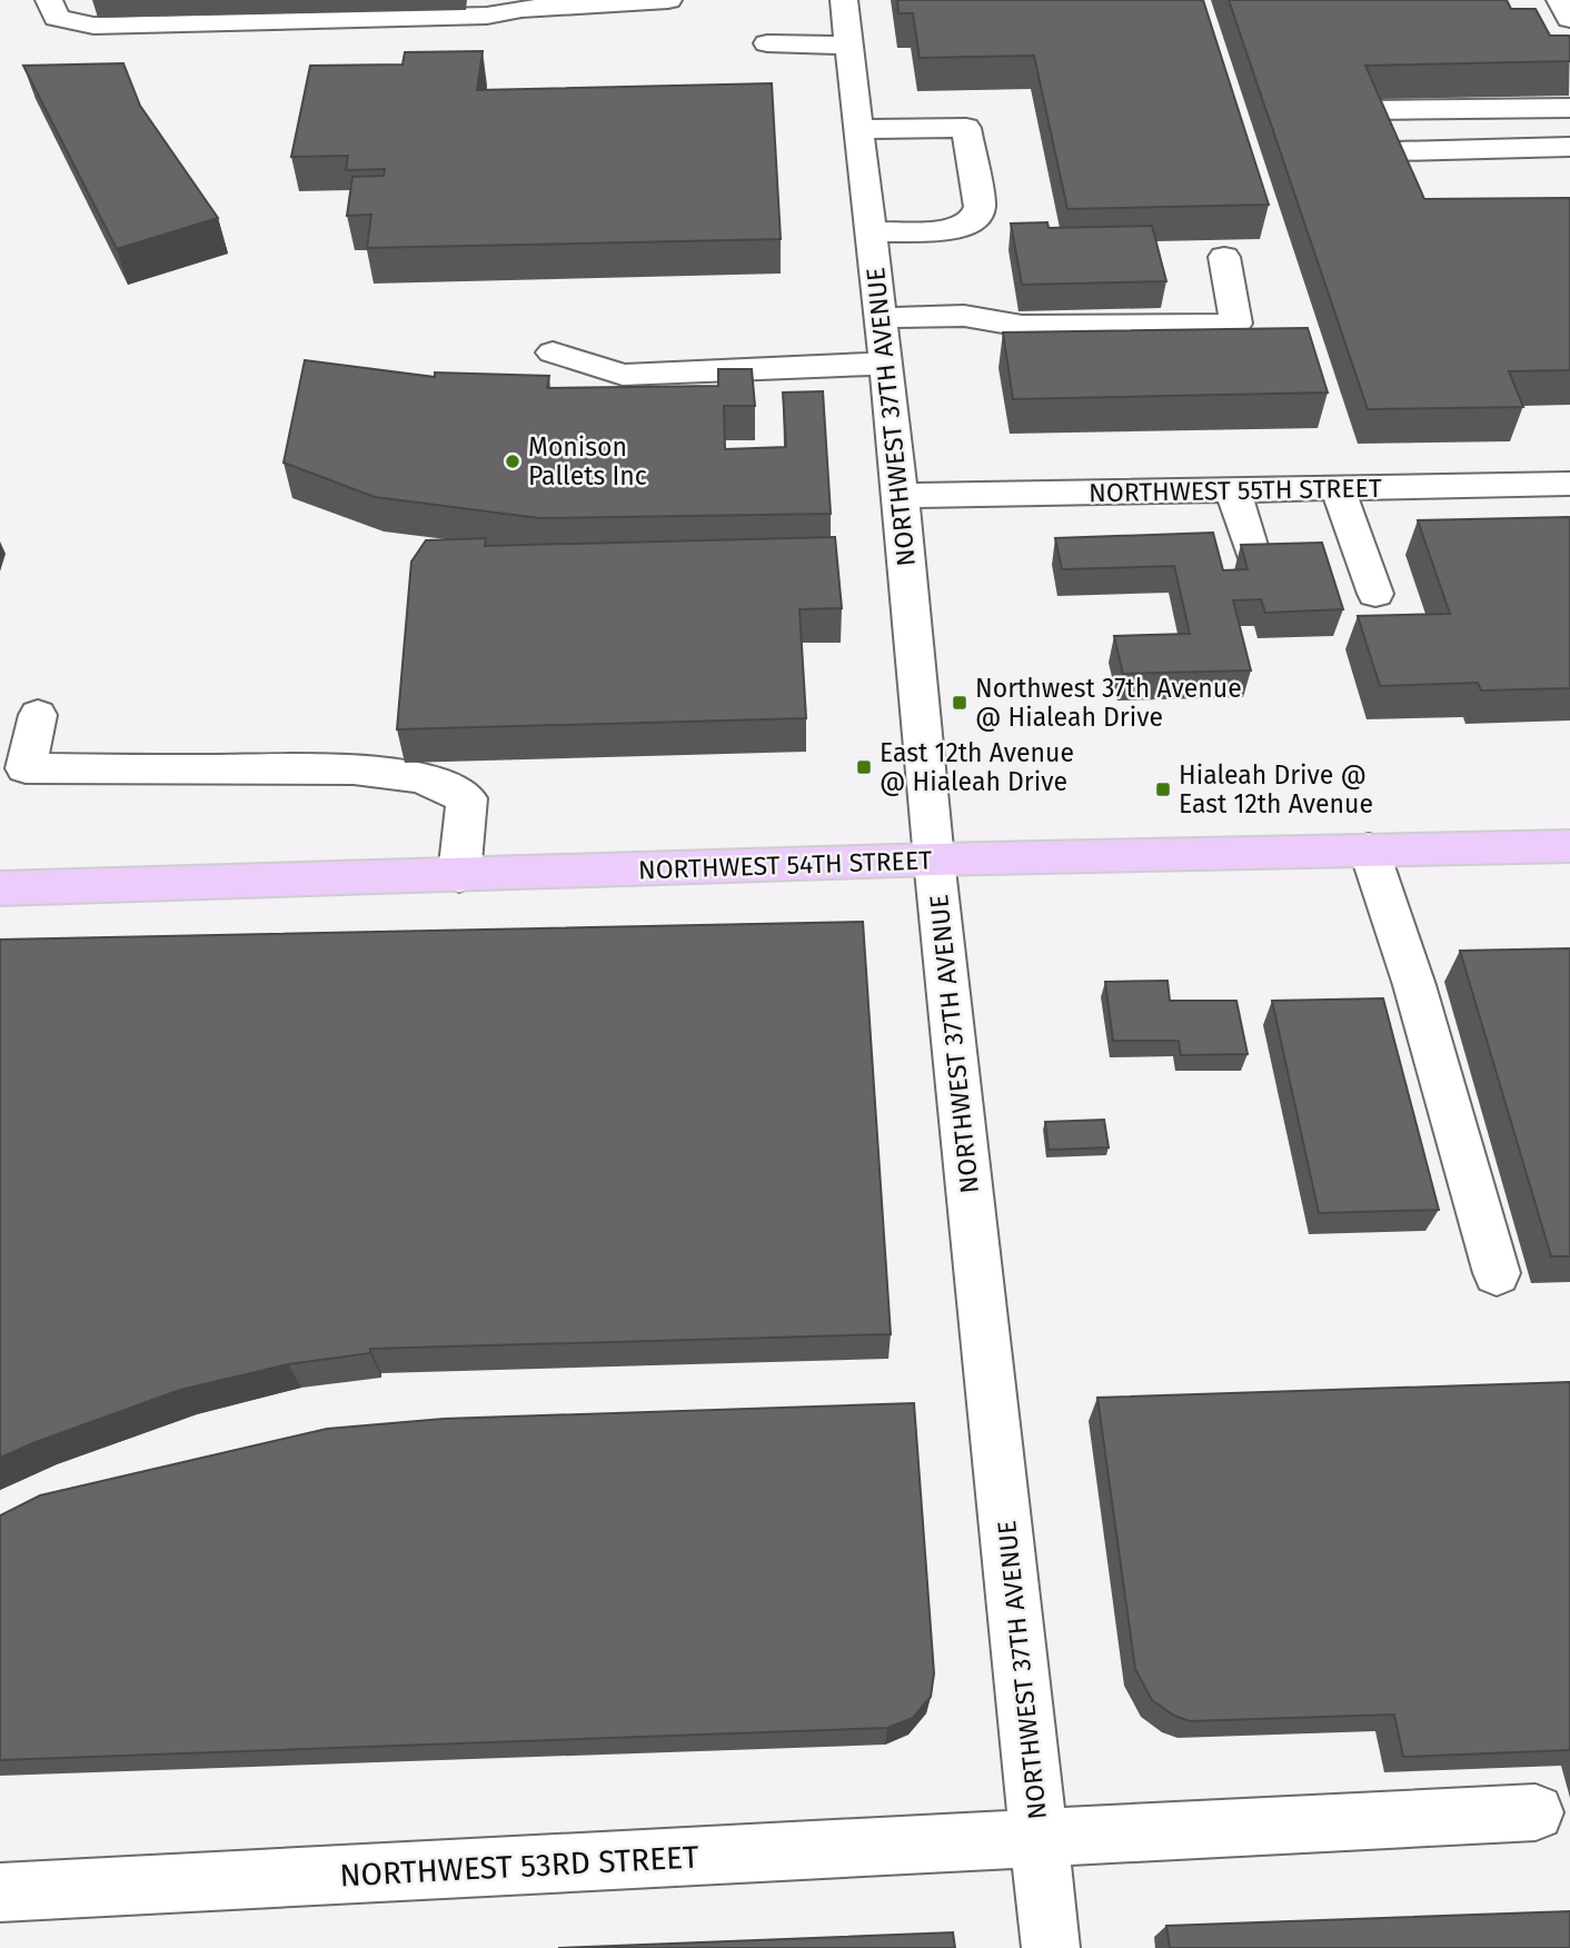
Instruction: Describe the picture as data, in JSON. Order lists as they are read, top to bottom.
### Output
{
  "streets": {
    "main road": ["NORTHWEST 54TH STREET"],
    "street": ["NORTHWEST 37TH AVENUE", "NORTHWEST 55TH STREET", "NORTHWEST 53RD STREET"]
  },
  "crossings": [
    ["NORTHWEST 37TH AVENUE", "NORTHWEST 55TH STREET"],
    ["NORTHWEST 37TH AVENUE", "NORTHWEST 54TH STREET"],
    ["NORTHWEST 37TH AVENUE", "NORTHWEST 53RD STREET"]
  ],
  "places": {
    "other": ["Monison Pallets Inc"],
    "transit": ["Northwest 37th Avenue @ Hialeah Drive", "East 12th Avenue @ Hialeah Drive", "Hialeah Drive @ East 12th Avenue"]
  }
}
